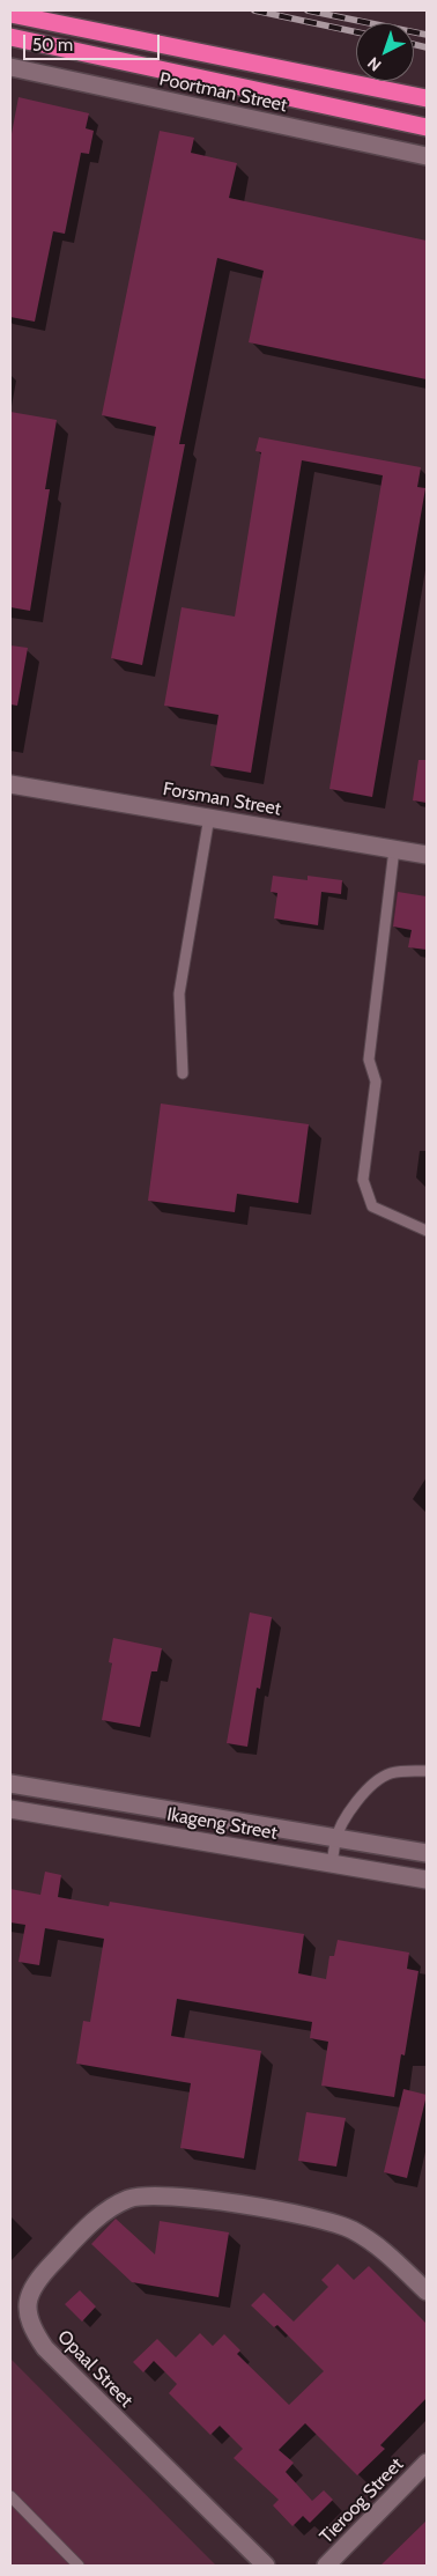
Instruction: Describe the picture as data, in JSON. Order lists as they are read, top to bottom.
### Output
{
  "streets": {
    "street": [
      "Poortman Street",
      "Forsman Street",
      "Ikageng Street",
      "Opaal Street",
      "Tieroog Street"
    ]
  },
  "scale_bar": "50 m",
  "north": "bottom left"
}
